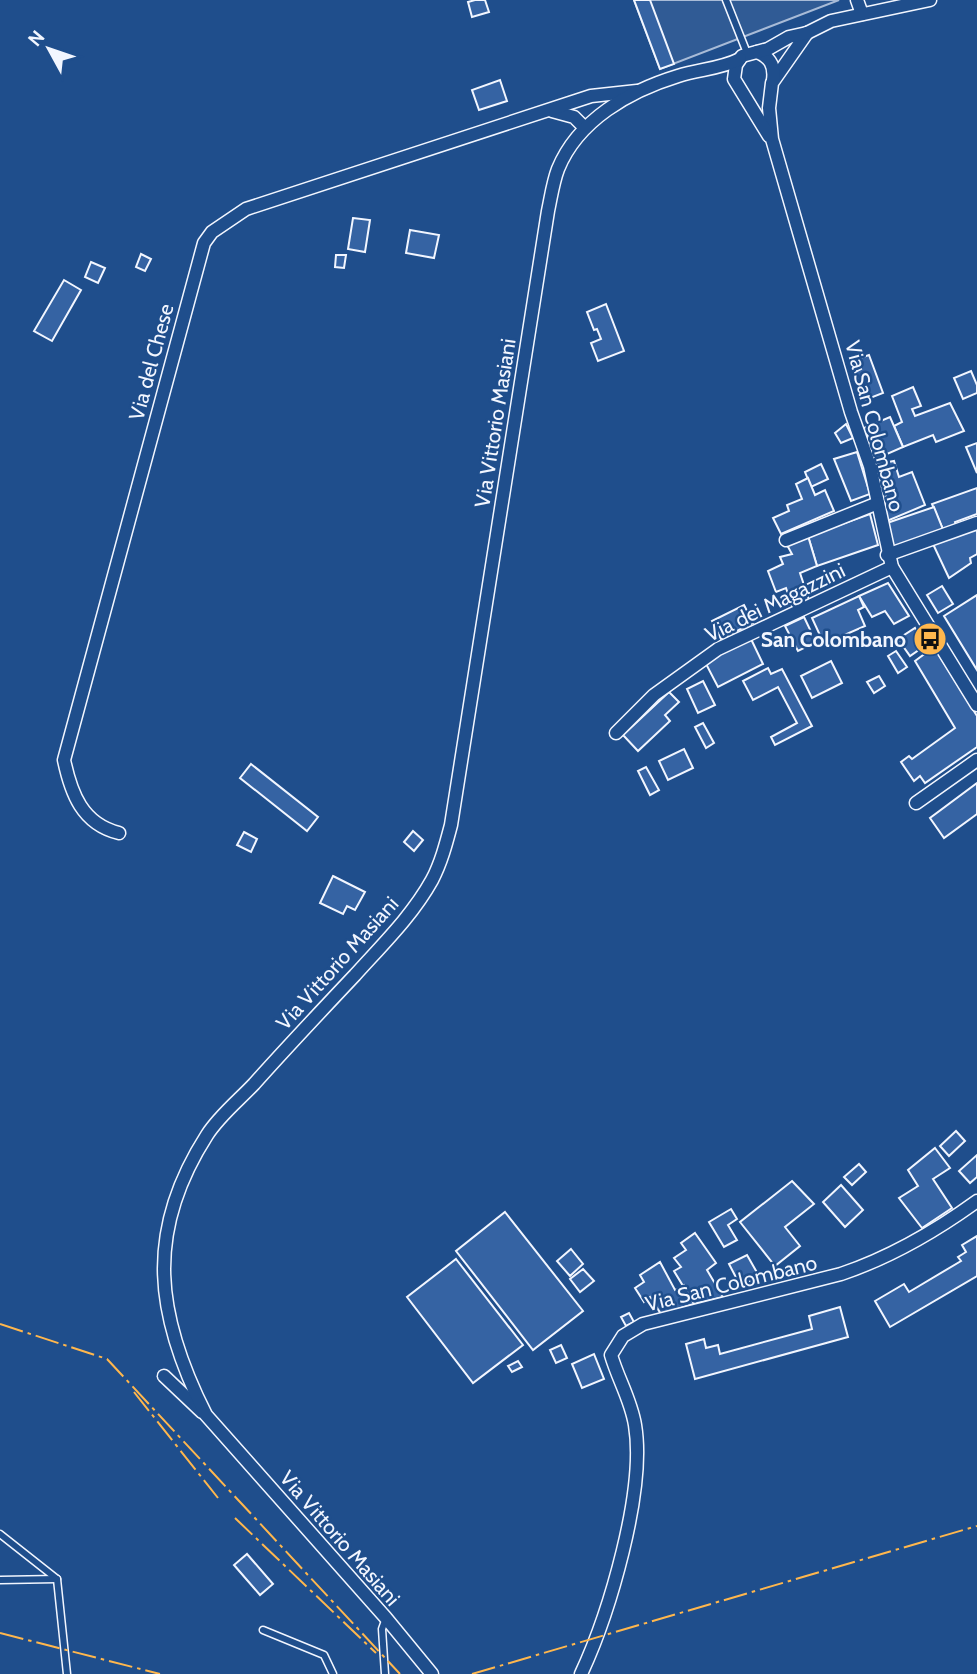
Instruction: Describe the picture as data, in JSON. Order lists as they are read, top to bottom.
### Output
{
  "streets": {
    "street": [
      "Via del Chese",
      "Via Vittorio Masiani",
      "Via San Colombano",
      "Via dei Magazzini"
    ]
  },
  "crossings": [
    ["Via del Chese", "Via Vittorio Masiani"],
    ["Via del Chese", "Via San Colombano"],
    ["Via San Colombano", "Via dei Magazzini"]
  ],
  "places": {
    "bus stop": ["San Colombano"]
  },
  "north": "top left"
}
